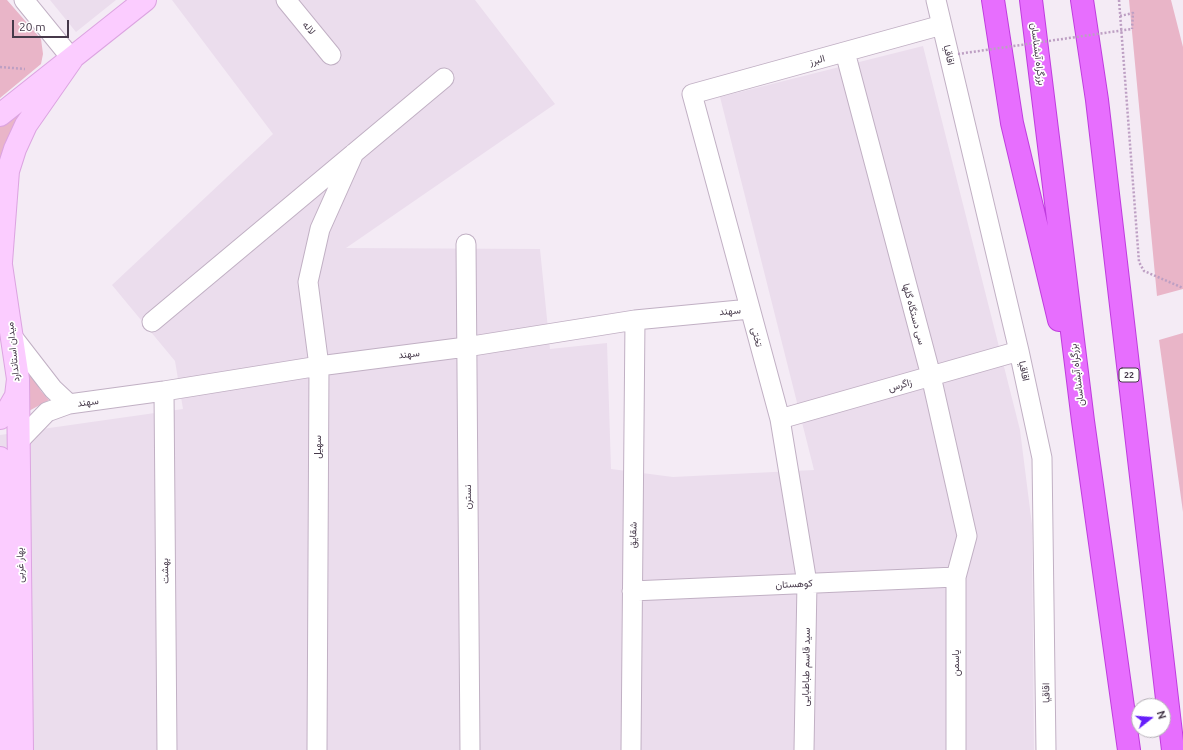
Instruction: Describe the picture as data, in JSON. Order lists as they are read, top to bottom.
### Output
{
  "streets": {
    "highway": ["بزرگراه آبشناسان", "22"],
    "street": [
      "لاله",
      "اقاقیا",
      "البرز",
      "سهند",
      "سی دستگاه گلها",
      "تختی",
      "میدان استاندارد",
      "زاگرس",
      "سهیل",
      "نسترن",
      "شقایق",
      "بهار غربی",
      "بهشت",
      "کوهستان",
      "یاسمن",
      "سید قاسم طباطبایی"
    ]
  },
  "crossings": [
    ["اقاقیا", "البرز"],
    ["اقاقیا", "زاگرس"],
    ["البرز", "سی دستگاه گلها"],
    ["البرز", "تختی"],
    ["سهند", "تختی"],
    ["سهند", "سهیل"],
    ["سهند", "نسترن"],
    ["سهند", "شقایق"],
    ["سهند", "بهار غربی"],
    ["سهند", "بهشت"],
    ["سی دستگاه گلها", "زاگرس"],
    ["سی دستگاه گلها", "کوهستان"],
    ["سی دستگاه گلها", "یاسمن"],
    ["تختی", "زاگرس"],
    ["تختی", "کوهستان"],
    ["تختی", "سید قاسم طباطبایی"],
    ["میدان استاندارد", "بهار غربی"],
    ["شقایق", "کوهستان"],
    ["کوهستان", "یاسمن"],
    ["کوهستان", "سید قاسم طباطبایی"]
  ],
  "scale_bar": "20 m",
  "north": "right"
}
